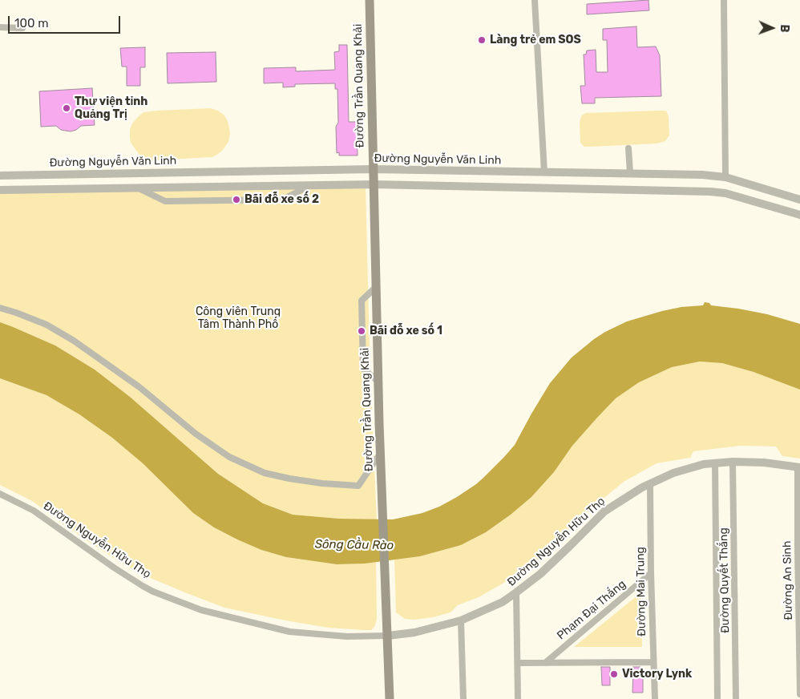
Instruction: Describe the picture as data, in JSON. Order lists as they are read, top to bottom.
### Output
{
  "streets": {
    "main road": ["Đường Trần Quang Khải"],
    "street": [
      "Đường Nguyễn Văn Linh",
      "Đường Nguyễn Hữu Thọ",
      "Đường Quyết Thắng",
      "Đường An Sinh",
      "Đường Mai Trung",
      "Phạm Đại Thắng"
    ]
  },
  "crossings": [
    ["Đường Trần Quang Khải", "Đường Nguyễn Văn Linh"],
    ["Đường Trần Quang Khải", "Đường Nguyễn Hữu Thọ"],
    ["Đường Nguyễn Hữu Thọ", "Đường Quyết Thắng"],
    ["Đường Nguyễn Hữu Thọ", "Đường An Sinh"],
    ["Đường Nguyễn Hữu Thọ", "Đường Mai Trung"],
    ["Đường Mai Trung", "Phạm Đại Thắng"]
  ],
  "water": ["Sông Cầu Rào"],
  "parks": ["Công viên Trung Tâm Thành Phố"],
  "places": [
    "Làng trẻ em SOS",
    "Thư viện tỉnh Quảng Trị",
    "Bãi đỗ xe số 2",
    "Bãi đỗ xe số 1",
    "Victory Lynk"
  ],
  "scale_bar": "100 m",
  "north": "right"
}
